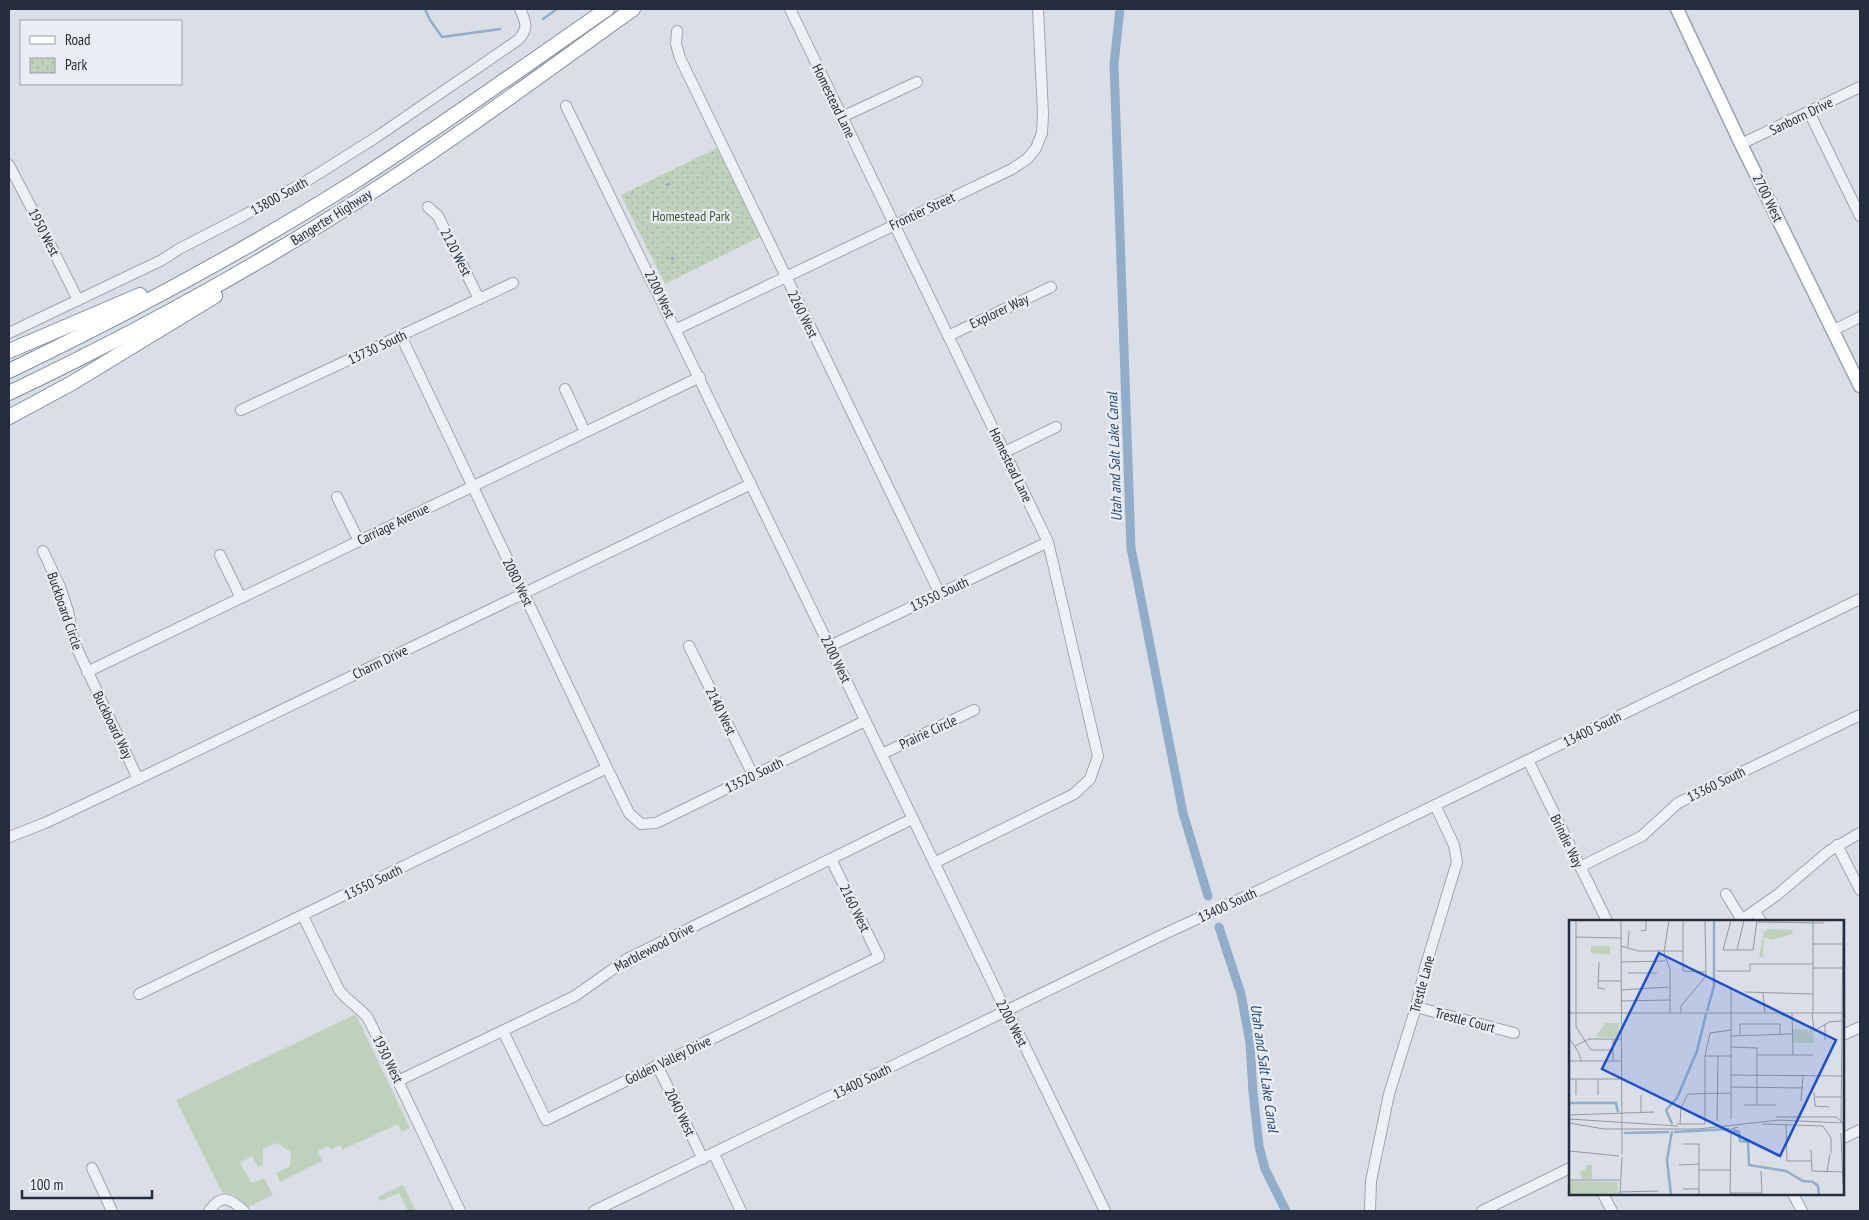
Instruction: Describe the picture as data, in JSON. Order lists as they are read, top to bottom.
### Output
{
  "streets": {
    "highway": ["Bangerter Highway"],
    "main road": ["2700 West"],
    "street": [
      "Homestead Lane",
      "Sanborn Drive",
      "13800 South",
      "Frontier Street",
      "1950 West",
      "2120 West",
      "2200 West",
      "Explorer Way",
      "2260 West",
      "13730 South",
      "Carriage Avenue",
      "2080 West",
      "13550 South",
      "Buckboard Circle",
      "Charm Drive",
      "2140 West",
      "Buckboard Way",
      "13400 South",
      "Prairie Circle",
      "13520 South",
      "13360 South",
      "Brindie Way",
      "2160 West",
      "Marblewood Drive",
      "Trestle Lane",
      "Trestle Court",
      "1930 West",
      "Golden Valley Drive",
      "2040 West"
    ]
  },
  "crossings": [
    ["Homestead Lane", "Frontier Street"],
    ["Homestead Lane", "2200 West"],
    ["Homestead Lane", "Explorer Way"],
    ["Homestead Lane", "13550 South"],
    ["Sanborn Drive", "2700 West"],
    ["13800 South", "1950 West"],
    ["Frontier Street", "2200 West"],
    ["Frontier Street", "2260 West"],
    ["2120 West", "13730 South"],
    ["2200 West", "Carriage Avenue"],
    ["2200 West", "13550 South"],
    ["2200 West", "Charm Drive"],
    ["2200 West", "13400 South"],
    ["2200 West", "Prairie Circle"],
    ["2200 West", "13520 South"],
    ["2200 West", "Marblewood Drive"],
    ["2260 West", "13550 South"],
    ["13730 South", "2080 West"],
    ["Carriage Avenue", "2080 West"],
    ["Carriage Avenue", "Buckboard Circle"],
    ["Carriage Avenue", "Buckboard Way"],
    ["2080 West", "13550 South"],
    ["2080 West", "Charm Drive"],
    ["2080 West", "13520 South"],
    ["13550 South", "1930 West"],
    ["Buckboard Circle", "Buckboard Way"],
    ["Charm Drive", "Buckboard Way"],
    ["2140 West", "13520 South"],
    ["13400 South", "Brindie Way"],
    ["13400 South", "Trestle Lane"],
    ["13400 South", "2040 West"],
    ["13360 South", "Brindie Way"],
    ["2160 West", "Marblewood Drive"],
    ["2160 West", "Golden Valley Drive"],
    ["Marblewood Drive", "1930 West"],
    ["Marblewood Drive", "Golden Valley Drive"],
    ["Trestle Lane", "Trestle Court"],
    ["Golden Valley Drive", "2040 West"]
  ],
  "water": ["Utah and Salt Lake Canal"],
  "parks": ["Homestead Park"],
  "legend": ["Road", "Park"],
  "scale_bar": "100 m"
}
